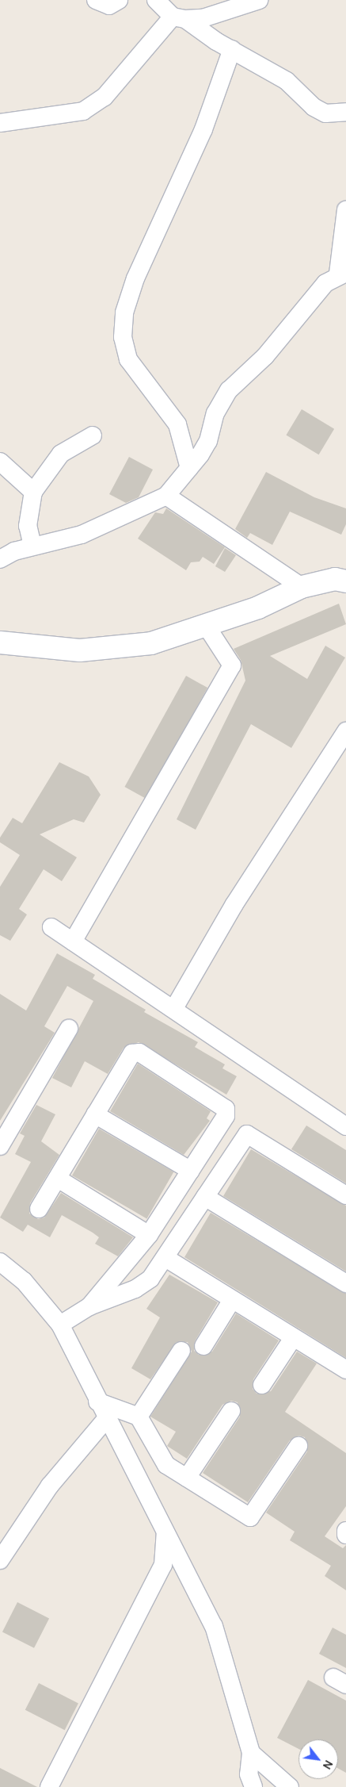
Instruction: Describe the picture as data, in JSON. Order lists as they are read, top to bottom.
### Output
{
  "north": "bottom right"
}
